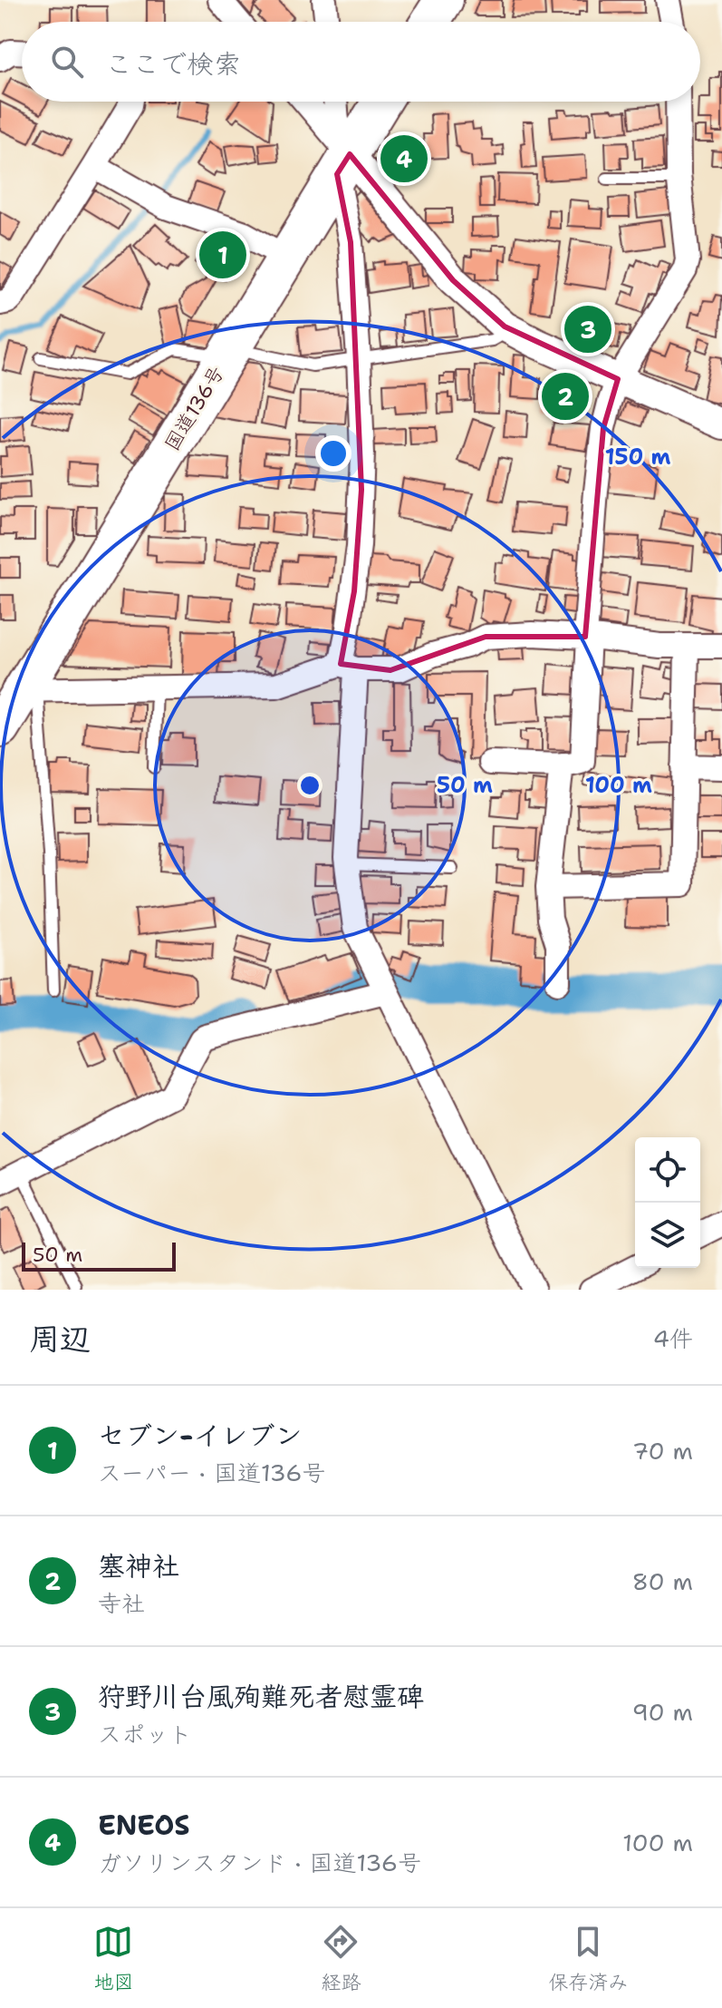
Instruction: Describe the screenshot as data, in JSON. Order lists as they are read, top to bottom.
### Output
{
  "streets": {
    "highway": ["国道136号"]
  },
  "scale_bar": "50 m",
  "page": {
    "search": "ここで検索",
    "pins": [
      "4",
      "1",
      "3",
      "2"
    ],
    "scale": "50 m",
    "heading": ["周辺", "4件"],
    "list": [
      {
        "mark": "1",
        "name": "セブン-イレブン",
        "note": "スーパー · 国道136号",
        "value": "70 m"
      },
      {
        "mark": "2",
        "name": "塞神社",
        "note": "寺社",
        "value": "80 m"
      },
      {
        "mark": "3",
        "name": "狩野川台風殉難死者慰霊碑",
        "note": "スポット",
        "value": "90 m"
      },
      {
        "mark": "4",
        "name": "ENEOS",
        "note": "ガソリンスタンド · 国道136号",
        "value": "100 m"
      }
    ],
    "nav": ["地図", "経路", "保存済み"]
  },
  "rings": ["150 m", "50 m", "100 m"]
}
